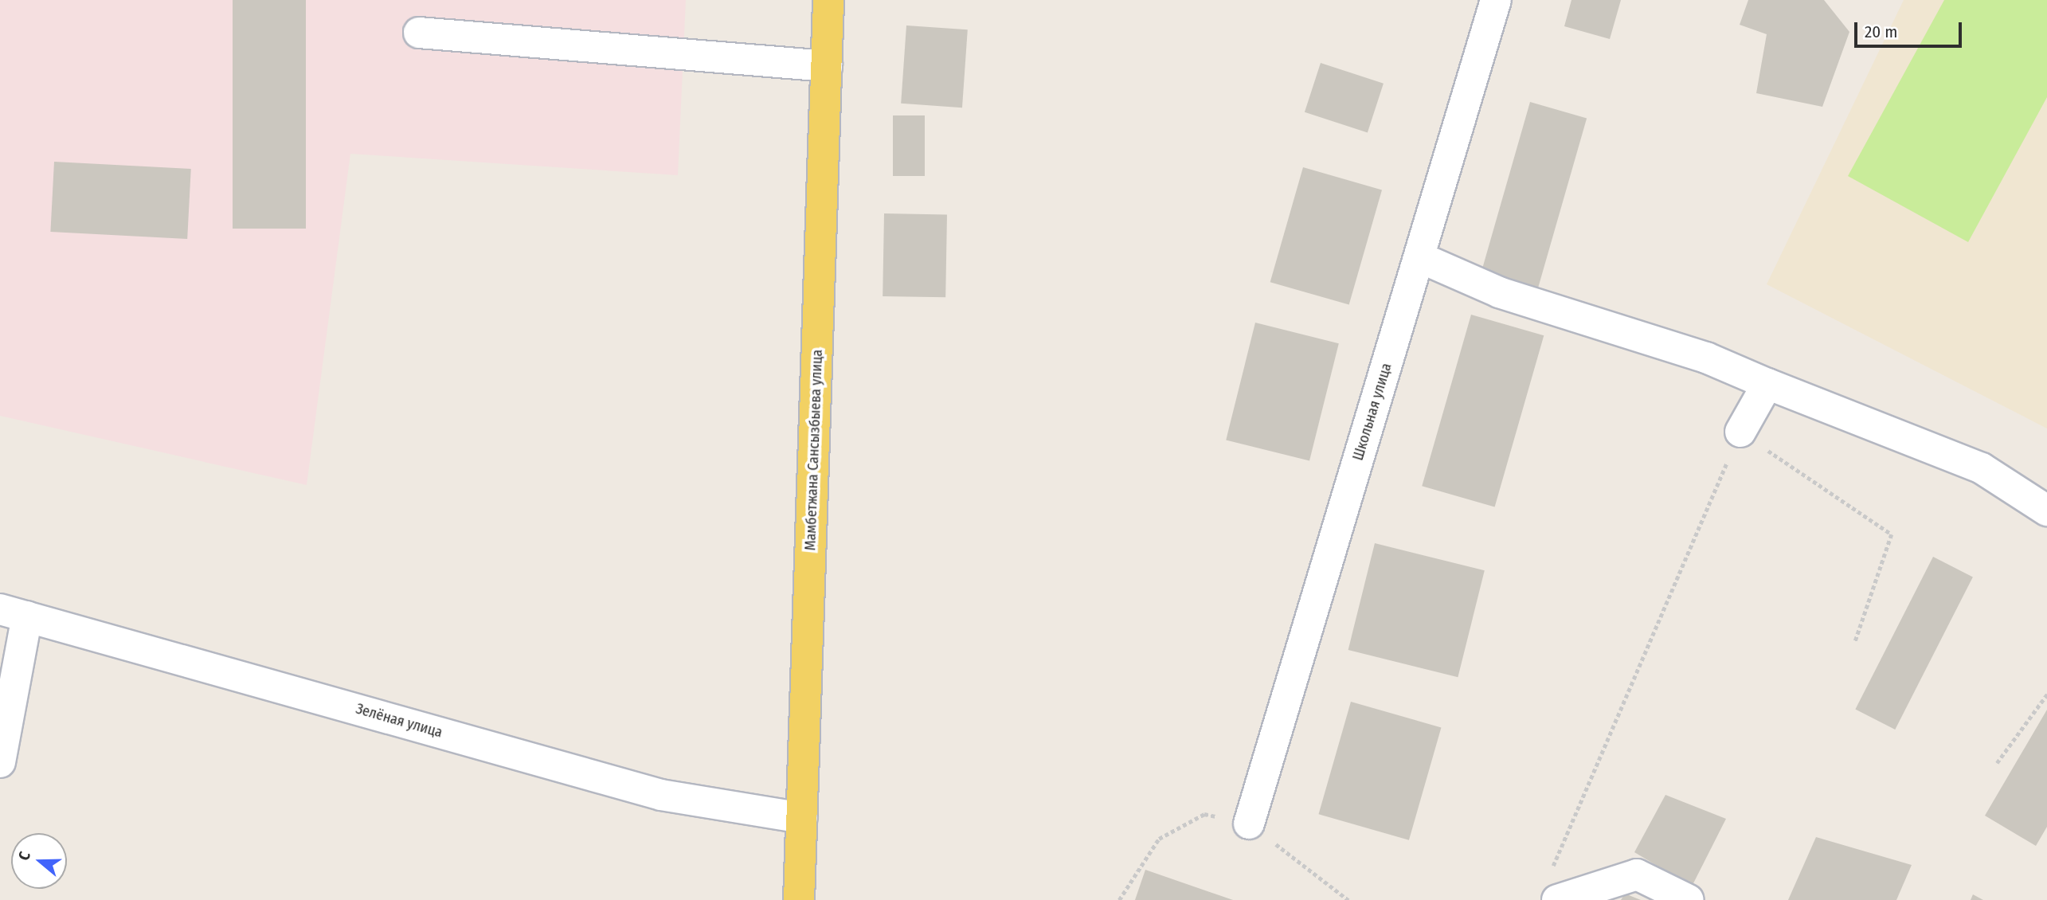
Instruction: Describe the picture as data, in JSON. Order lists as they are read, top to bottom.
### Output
{
  "streets": {
    "main road": ["Мамбетжана Сансызбыева улица"],
    "street": ["Школьная улица", "Зелёная улица"]
  },
  "crossings": [
    ["Мамбетжана Сансызбыева улица", "Зелёная улица"]
  ],
  "scale_bar": "20 m",
  "north": "left"
}
